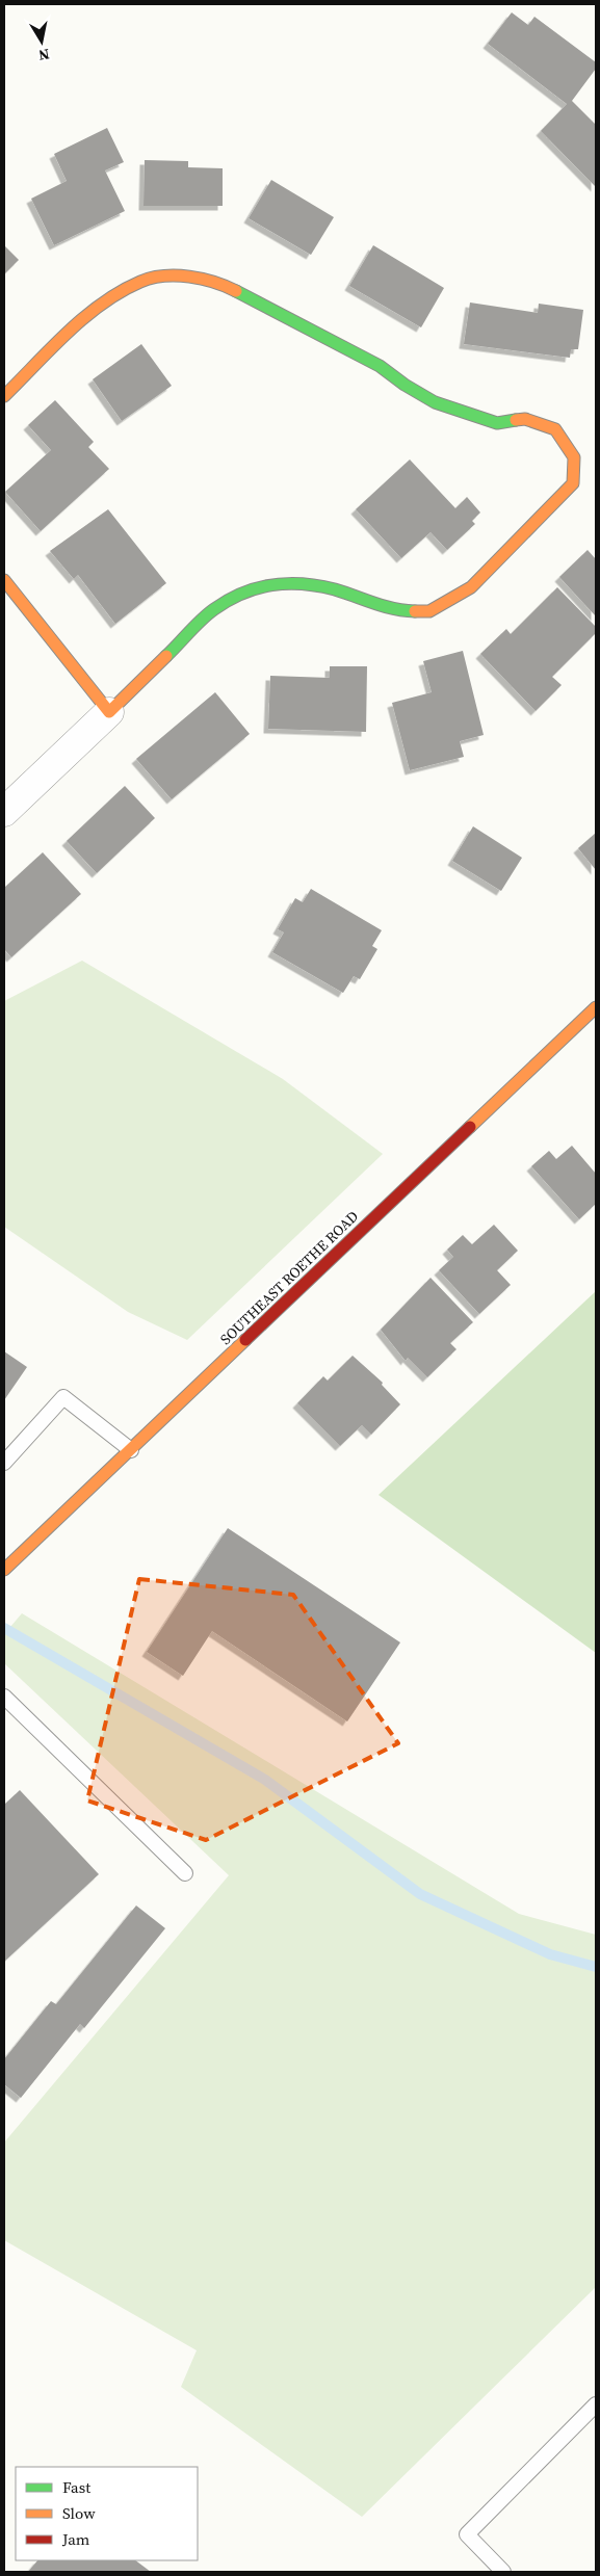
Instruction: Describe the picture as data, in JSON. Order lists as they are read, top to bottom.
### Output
{
  "streets": {
    "street": ["SOUTHEAST ROETHE ROAD"]
  },
  "legend": ["Fast", "Slow", "Jam"],
  "north": "bottom"
}
